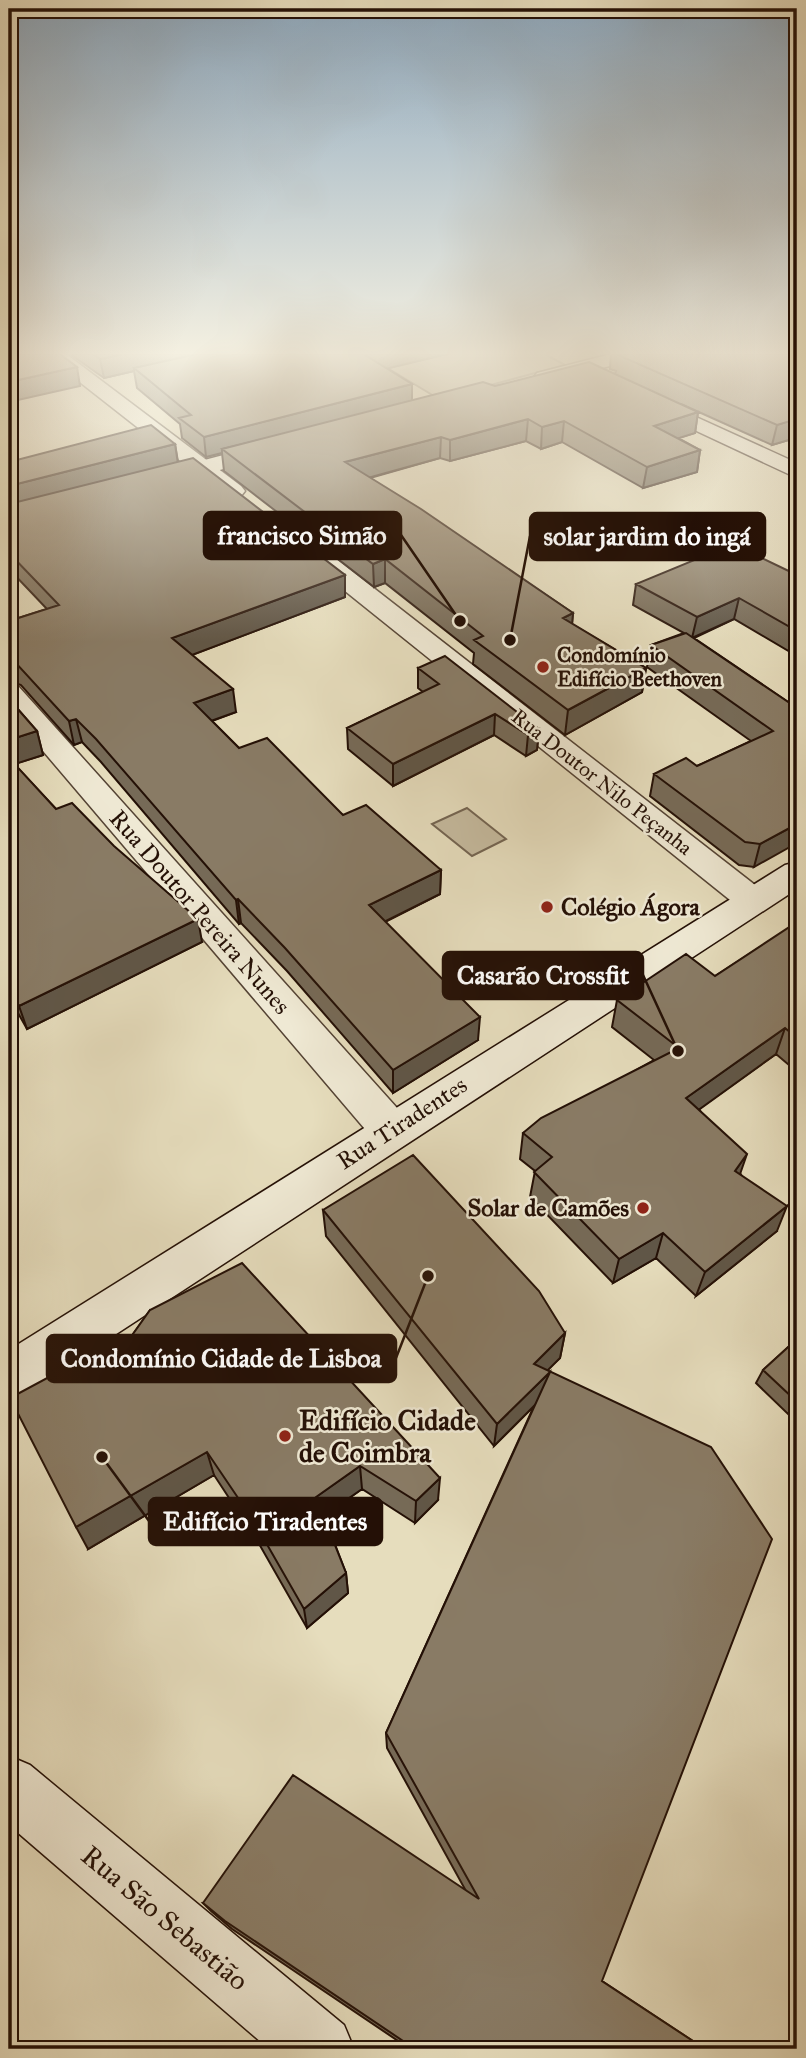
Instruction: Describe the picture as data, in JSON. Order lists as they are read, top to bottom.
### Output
{
  "streets": {
    "street": [
      "Rua Doutor Nilo Peçanha",
      "Rua Doutor Pereira Nunes",
      "Rua Tiradentes",
      "Rua São Sebastião"
    ]
  },
  "crossings": [
    ["Rua Doutor Nilo Peçanha", "Rua Tiradentes"],
    ["Rua Doutor Pereira Nunes", "Rua Tiradentes"]
  ],
  "places": [
    "francisco Simão",
    "solar jardim do ingá",
    "Condomínio Edifício Beethoven",
    "Colégio Ágora",
    "Casarão Crossfit",
    "Solar de Camões",
    "Condomínio Cidade de Lisboa",
    "Edifício Cidade de Coimbra",
    "Edifício Tiradentes"
  ]
}
